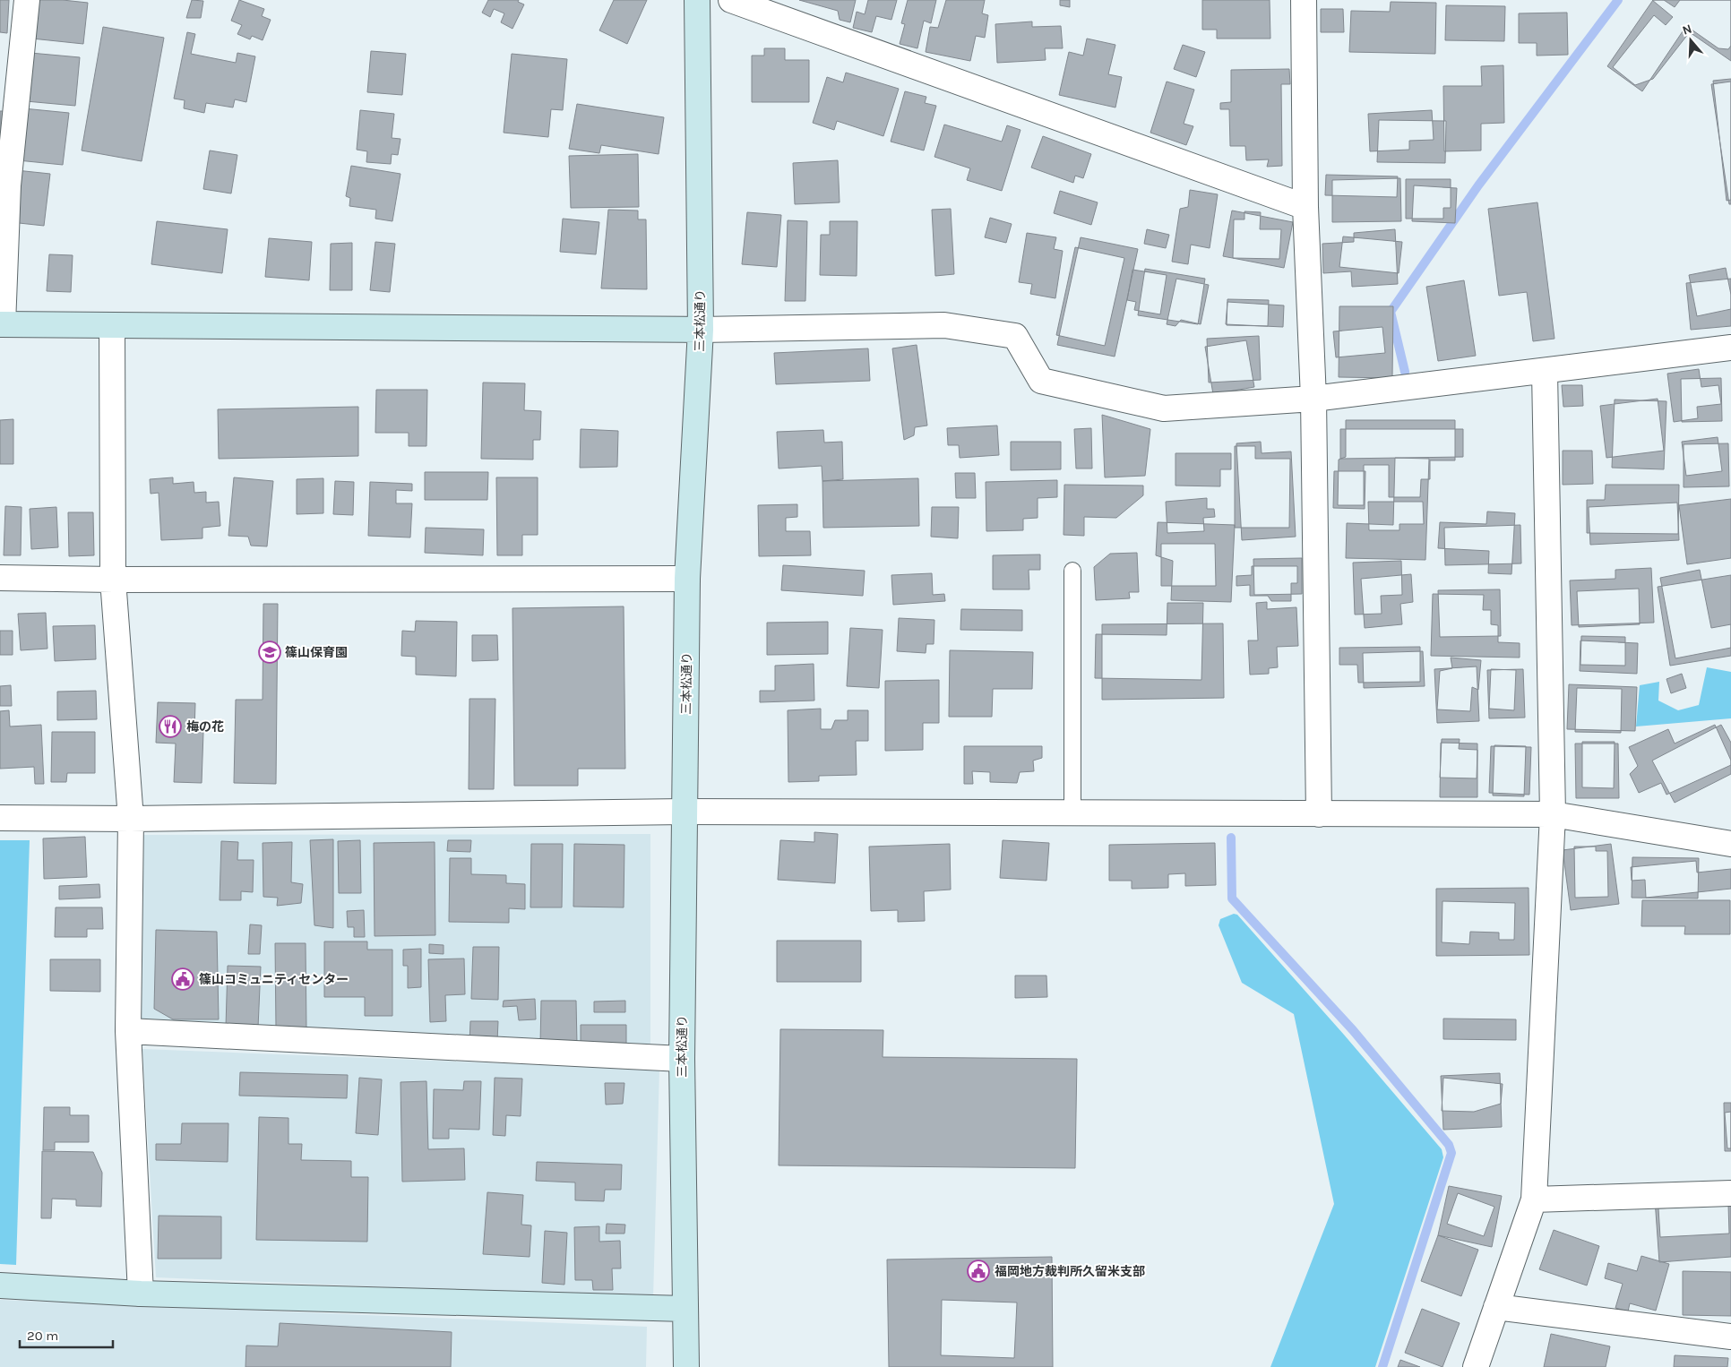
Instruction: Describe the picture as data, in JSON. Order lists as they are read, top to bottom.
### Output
{
  "streets": {
    "street": ["三本松通り"]
  },
  "places": {
    "school or university": ["篠山保育園"],
    "restaurant": ["梅の花"],
    "public building": ["篠山コミュニティセンター", "福岡地方裁判所久留米支部"]
  },
  "scale_bar": "20 m",
  "north": "top"
}
